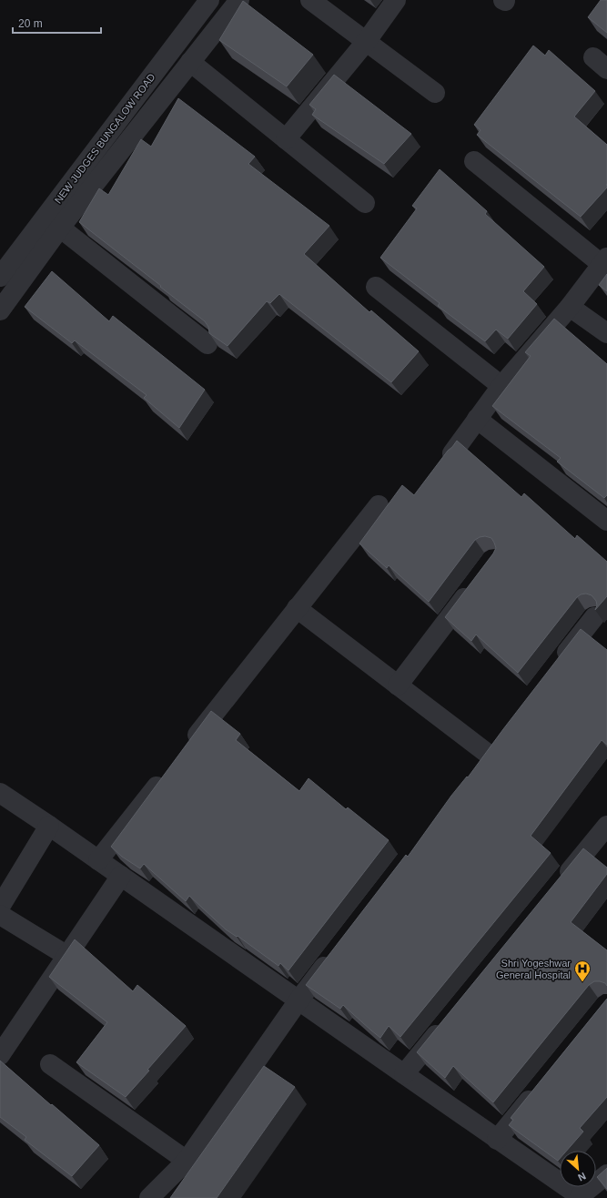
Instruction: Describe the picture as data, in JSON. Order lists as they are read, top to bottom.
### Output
{
  "streets": {
    "street": ["NEW JUDGES BUNGALOW ROAD"]
  },
  "places": {
    "hospital": ["Shri Yogeshwar General Hospital"]
  },
  "scale_bar": "20 m",
  "north": "bottom right"
}
